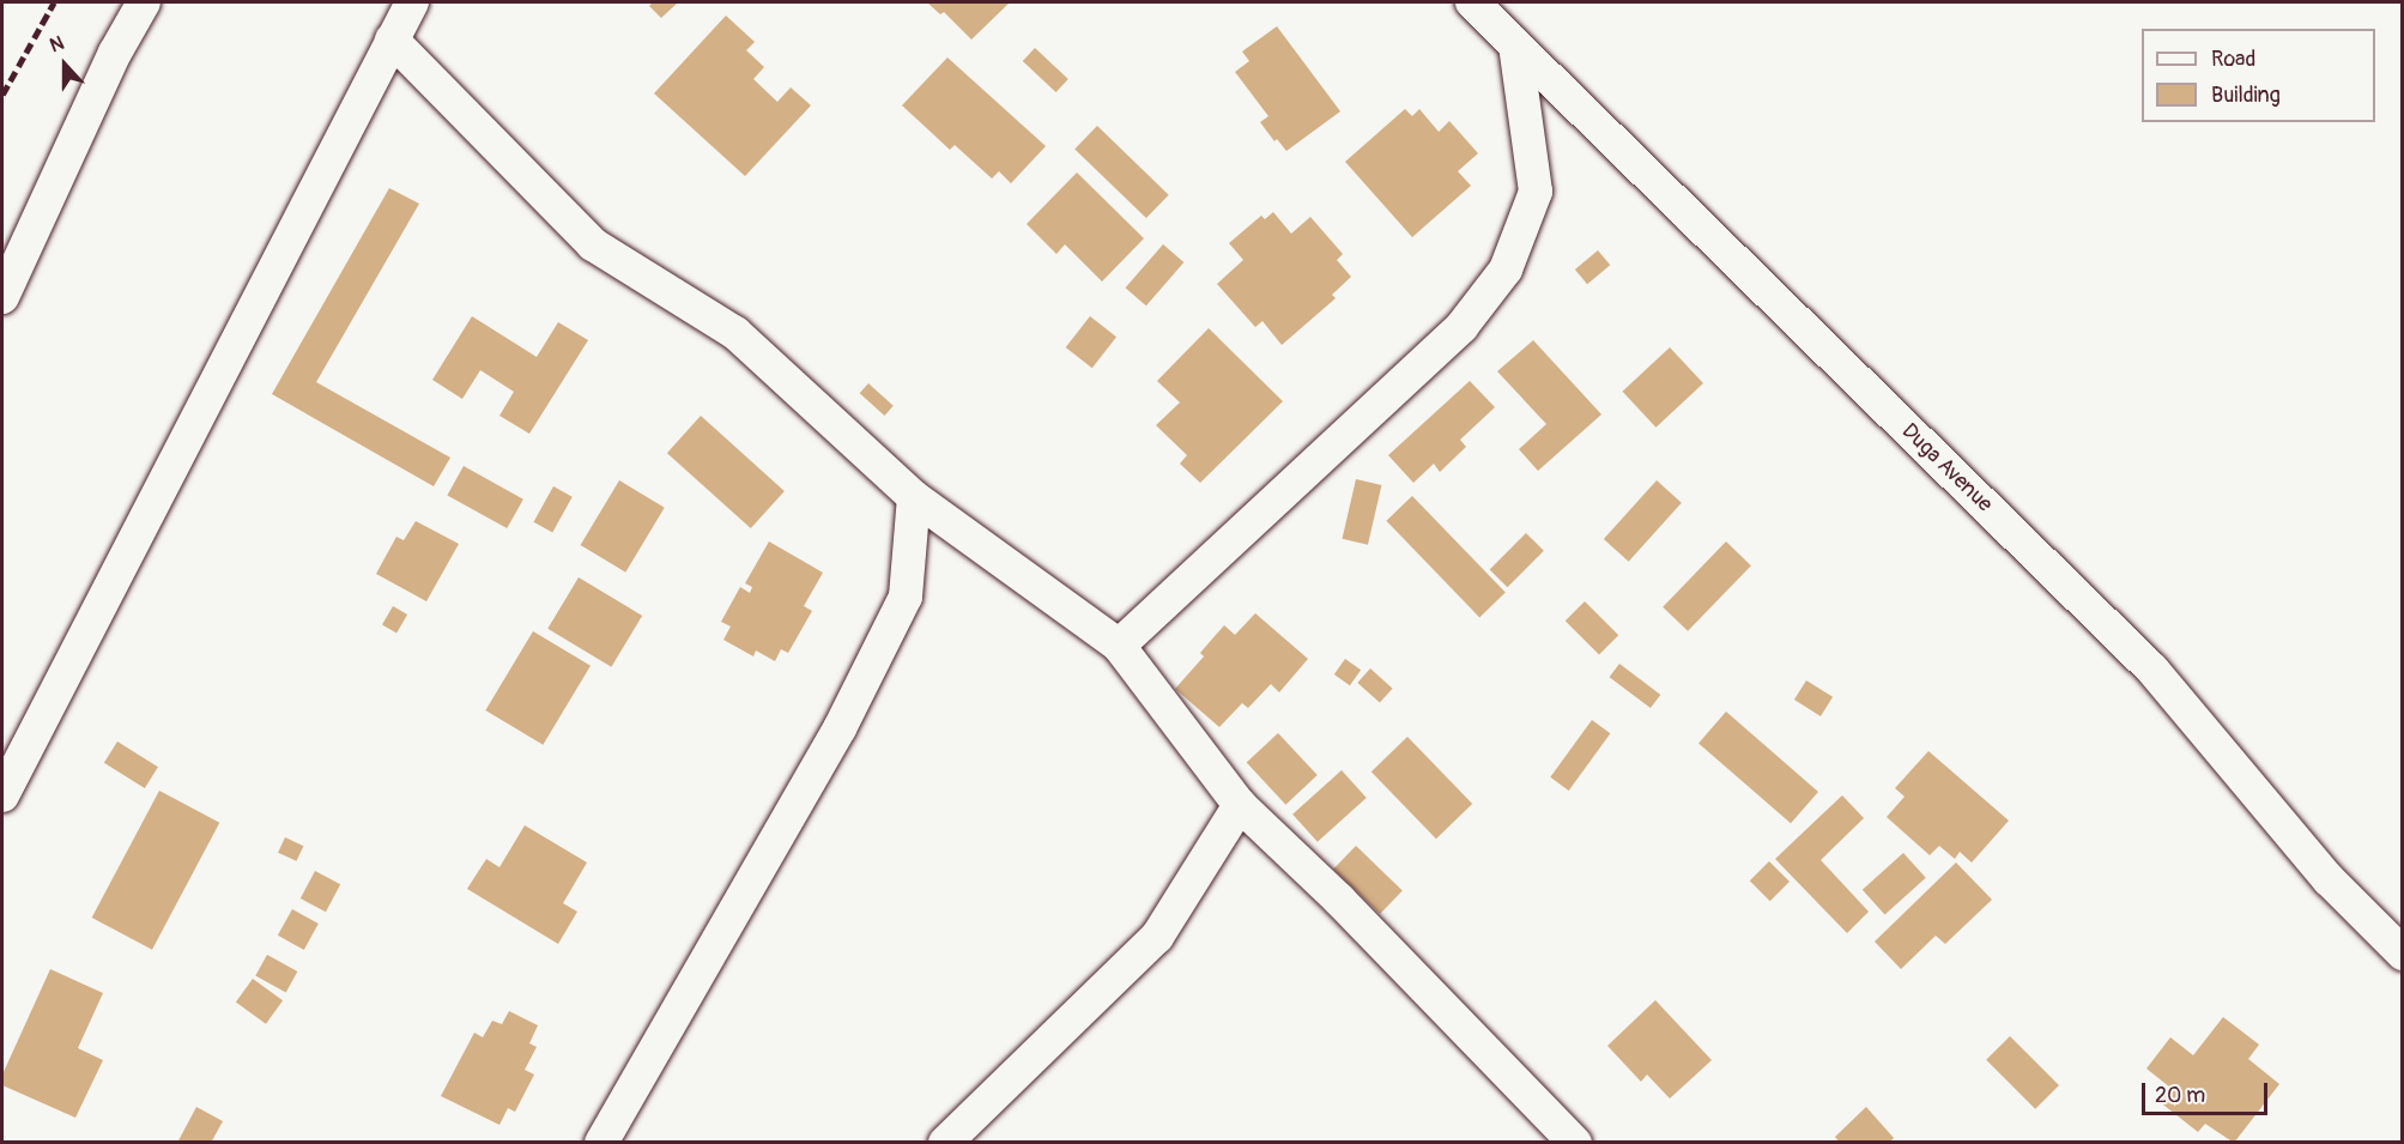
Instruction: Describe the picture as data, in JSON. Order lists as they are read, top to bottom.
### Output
{
  "streets": {
    "street": ["Duga Avenue"]
  },
  "legend": ["Road", "Building"],
  "scale_bar": "20 m",
  "north": "top"
}
